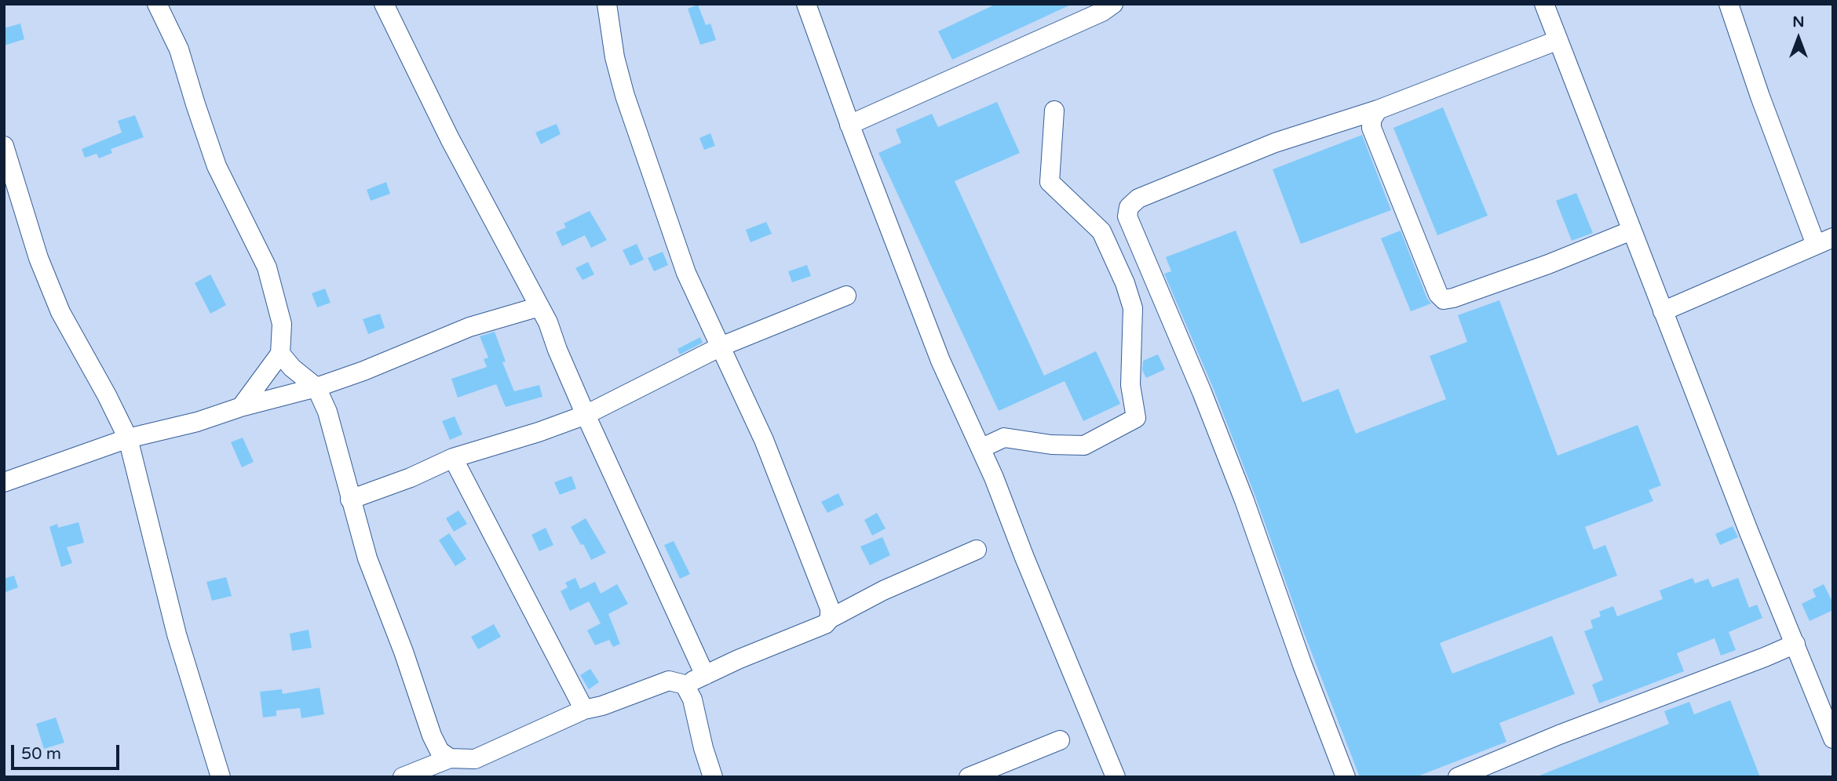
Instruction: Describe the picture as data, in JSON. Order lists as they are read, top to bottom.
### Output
{
  "scale_bar": "50 m",
  "north": "top"
}
